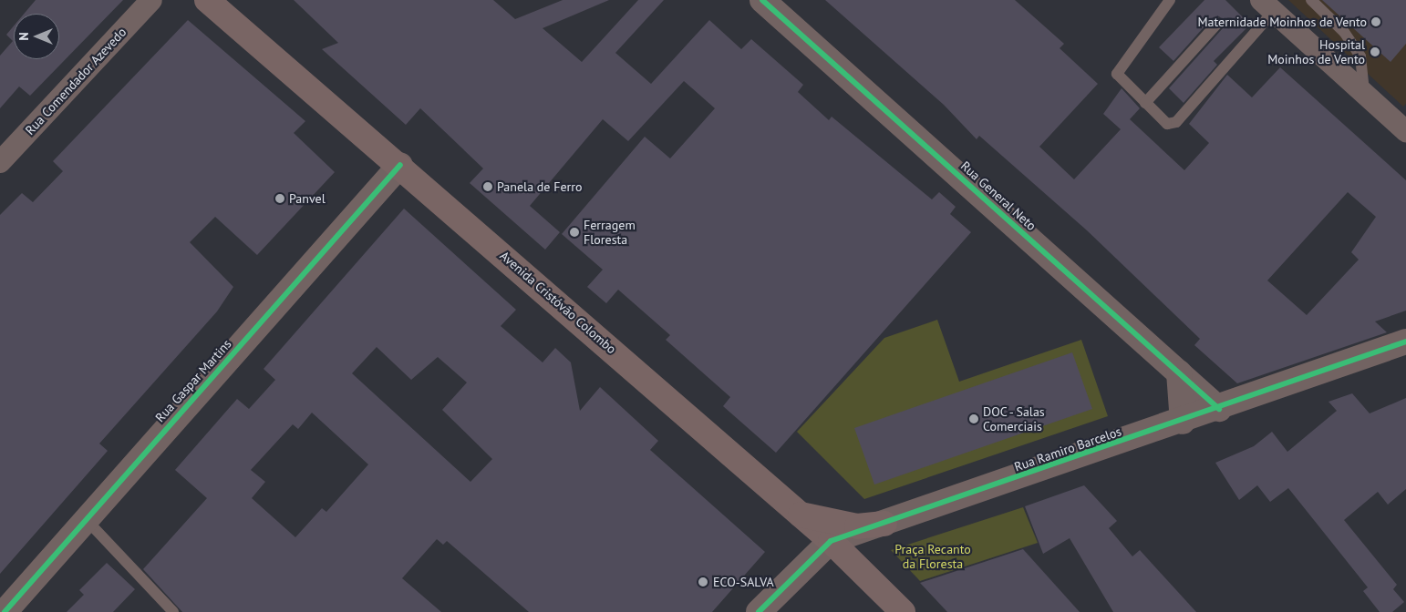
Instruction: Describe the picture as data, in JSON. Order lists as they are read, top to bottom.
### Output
{
  "streets": {
    "main road": ["Avenida Cristóvão Colombo"],
    "street": [
      "Rua Comendador Azevedo",
      "Rua General Neto",
      "Rua Gaspar Martins",
      "Rua Ramiro Barcelos"
    ]
  },
  "crossings": [
    ["Rua General Neto", "Rua Ramiro Barcelos"],
    ["Avenida Cristóvão Colombo", "Rua Gaspar Martins"],
    ["Avenida Cristóvão Colombo", "Rua Ramiro Barcelos"]
  ],
  "parks": ["Praça Recanto da Floresta"],
  "places": [
    "Maternidade Moinhos de Vento",
    "Hospital Moinhos de Vento",
    "Panela de Ferro",
    "Panvel",
    "Ferragem Floresta",
    "DOC - Salas Comerciais",
    "ECO-SALVA"
  ],
  "north": "left"
}
